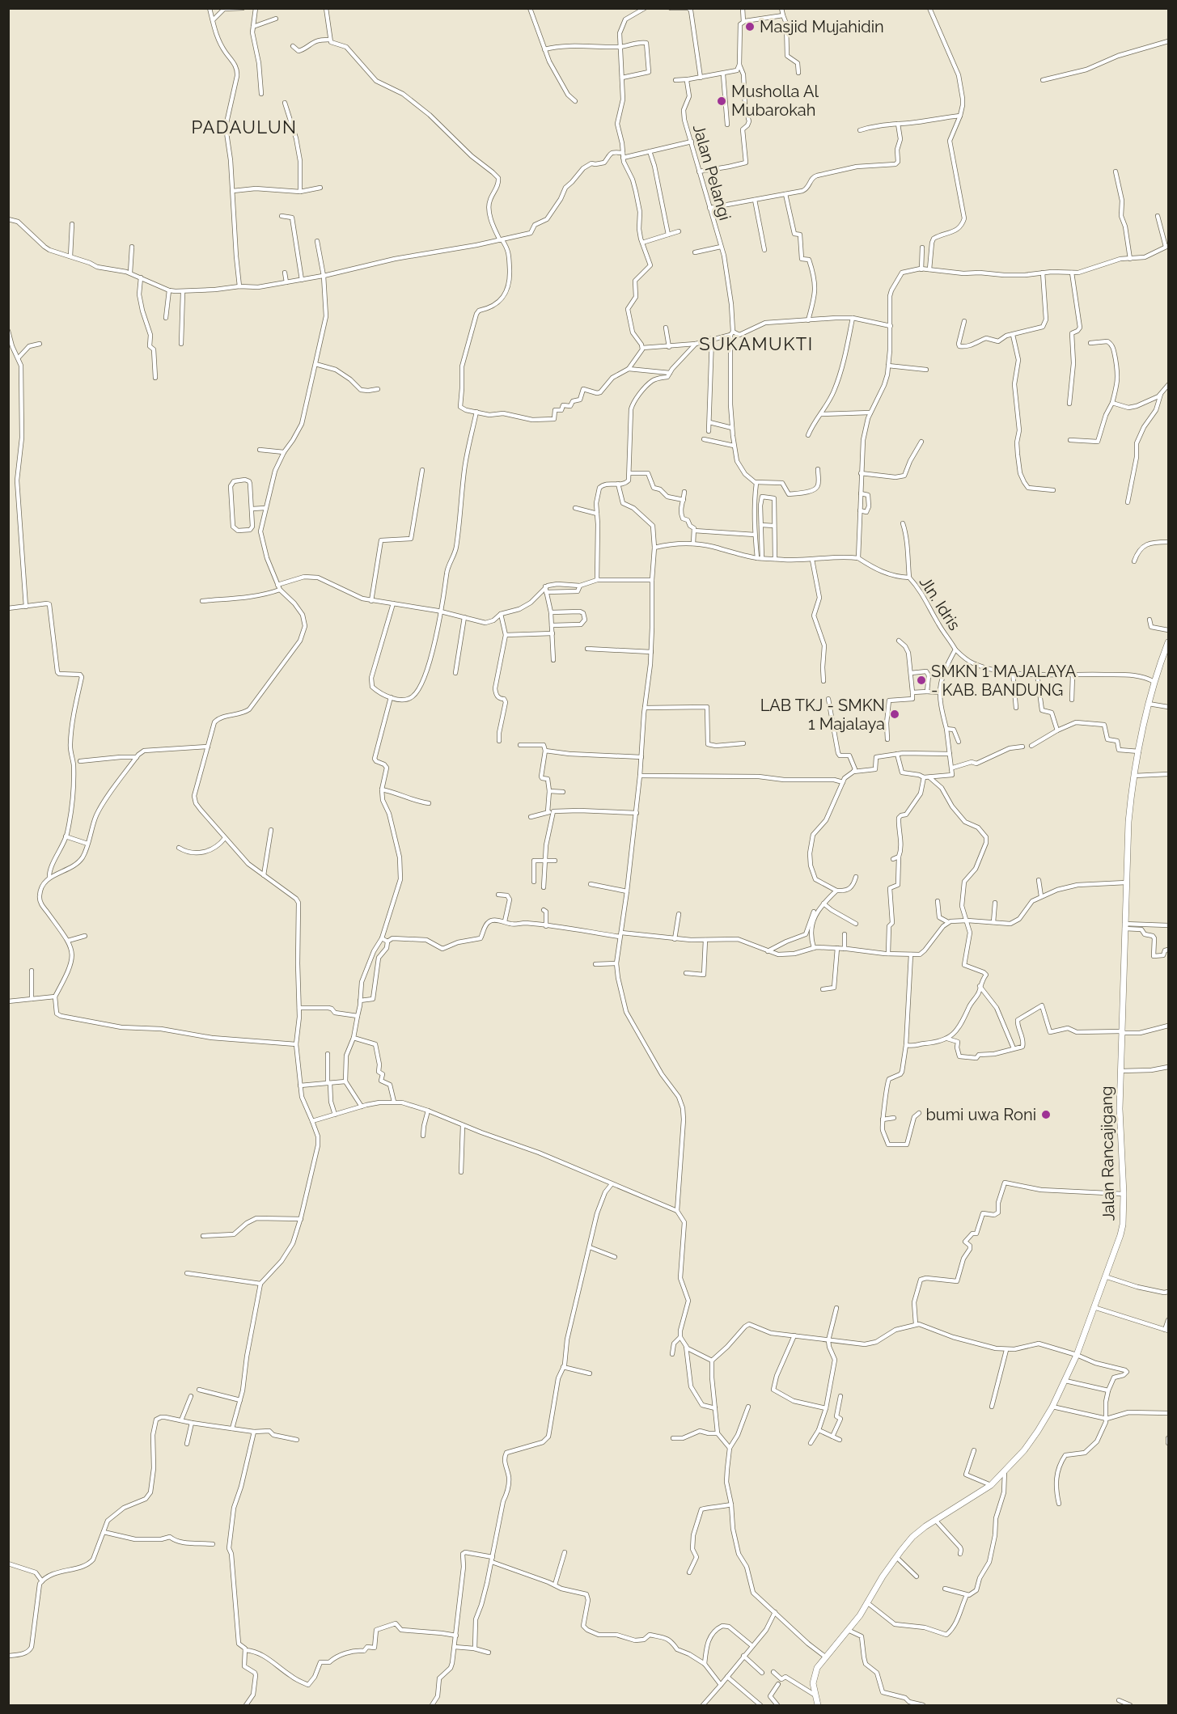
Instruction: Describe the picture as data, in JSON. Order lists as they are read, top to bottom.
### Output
{
  "streets": {
    "main road": ["Jalan Rancajigang"],
    "street": ["Jalan Pelangi", "Jln. Idris"]
  },
  "districts": ["PADAULUN", "SUKAMUKTI"],
  "places": [
    "Masjid Mujahidin",
    "Musholla Al Mubarokah",
    "SMKN 1 MAJALAYA - KAB. BANDUNG",
    "LAB TKJ - SMKN 1 Majalaya",
    "bumi uwa Roni"
  ]
}
